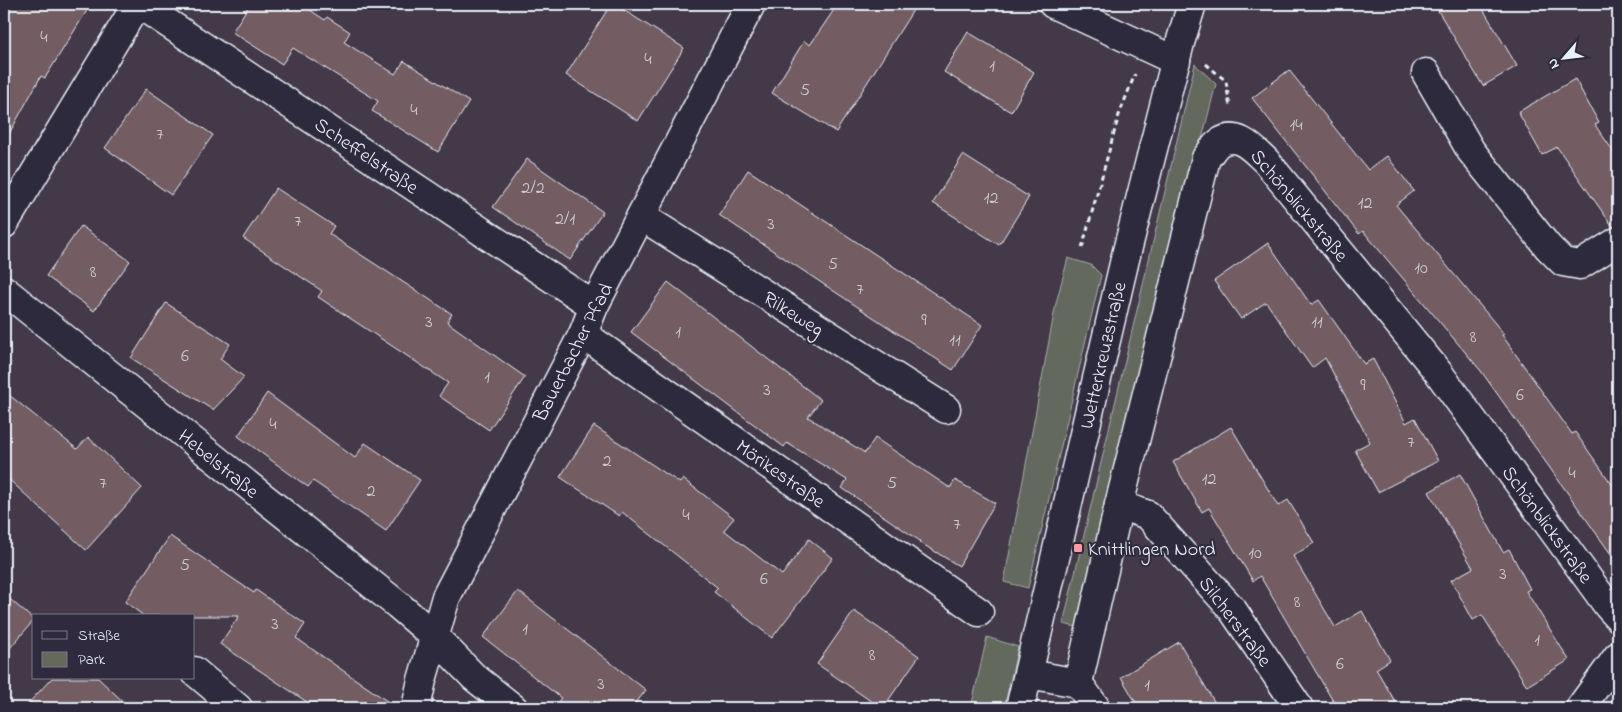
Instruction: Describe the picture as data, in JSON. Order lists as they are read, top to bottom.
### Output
{
  "streets": {
    "street": [
      "Scheffelstraße",
      "Schönblickstraße",
      "Rilkeweg",
      "Bauerbacher Pfad",
      "Wetterkreuzstraße",
      "Hebelstraße",
      "Mörikestraße",
      "Silcherstraße"
    ]
  },
  "crossings": [
    ["Scheffelstraße", "Bauerbacher Pfad"],
    ["Schönblickstraße", "Silcherstraße"],
    ["Rilkeweg", "Bauerbacher Pfad"],
    ["Bauerbacher Pfad", "Hebelstraße"],
    ["Bauerbacher Pfad", "Mörikestraße"]
  ],
  "places": {
    "transit": ["Knittlingen Nord"]
  },
  "house_numbers": [
    "4",
    "4",
    "1",
    "5",
    "4",
    "14",
    "7",
    "2/2",
    "12",
    "12",
    "2/1",
    "7",
    "3",
    "5",
    "10",
    "8",
    "7",
    "9",
    "3",
    "11",
    "1",
    "8",
    "11",
    "6",
    "1",
    "9",
    "3",
    "6",
    "4",
    "7",
    "2",
    "4",
    "12",
    "7",
    "5",
    "2",
    "4",
    "7",
    "10",
    "5",
    "3",
    "6",
    "8",
    "3",
    "1",
    "1",
    "8",
    "6",
    "3",
    "1"
  ],
  "legend": ["Straße", "Park"],
  "north": "bottom left"
}
